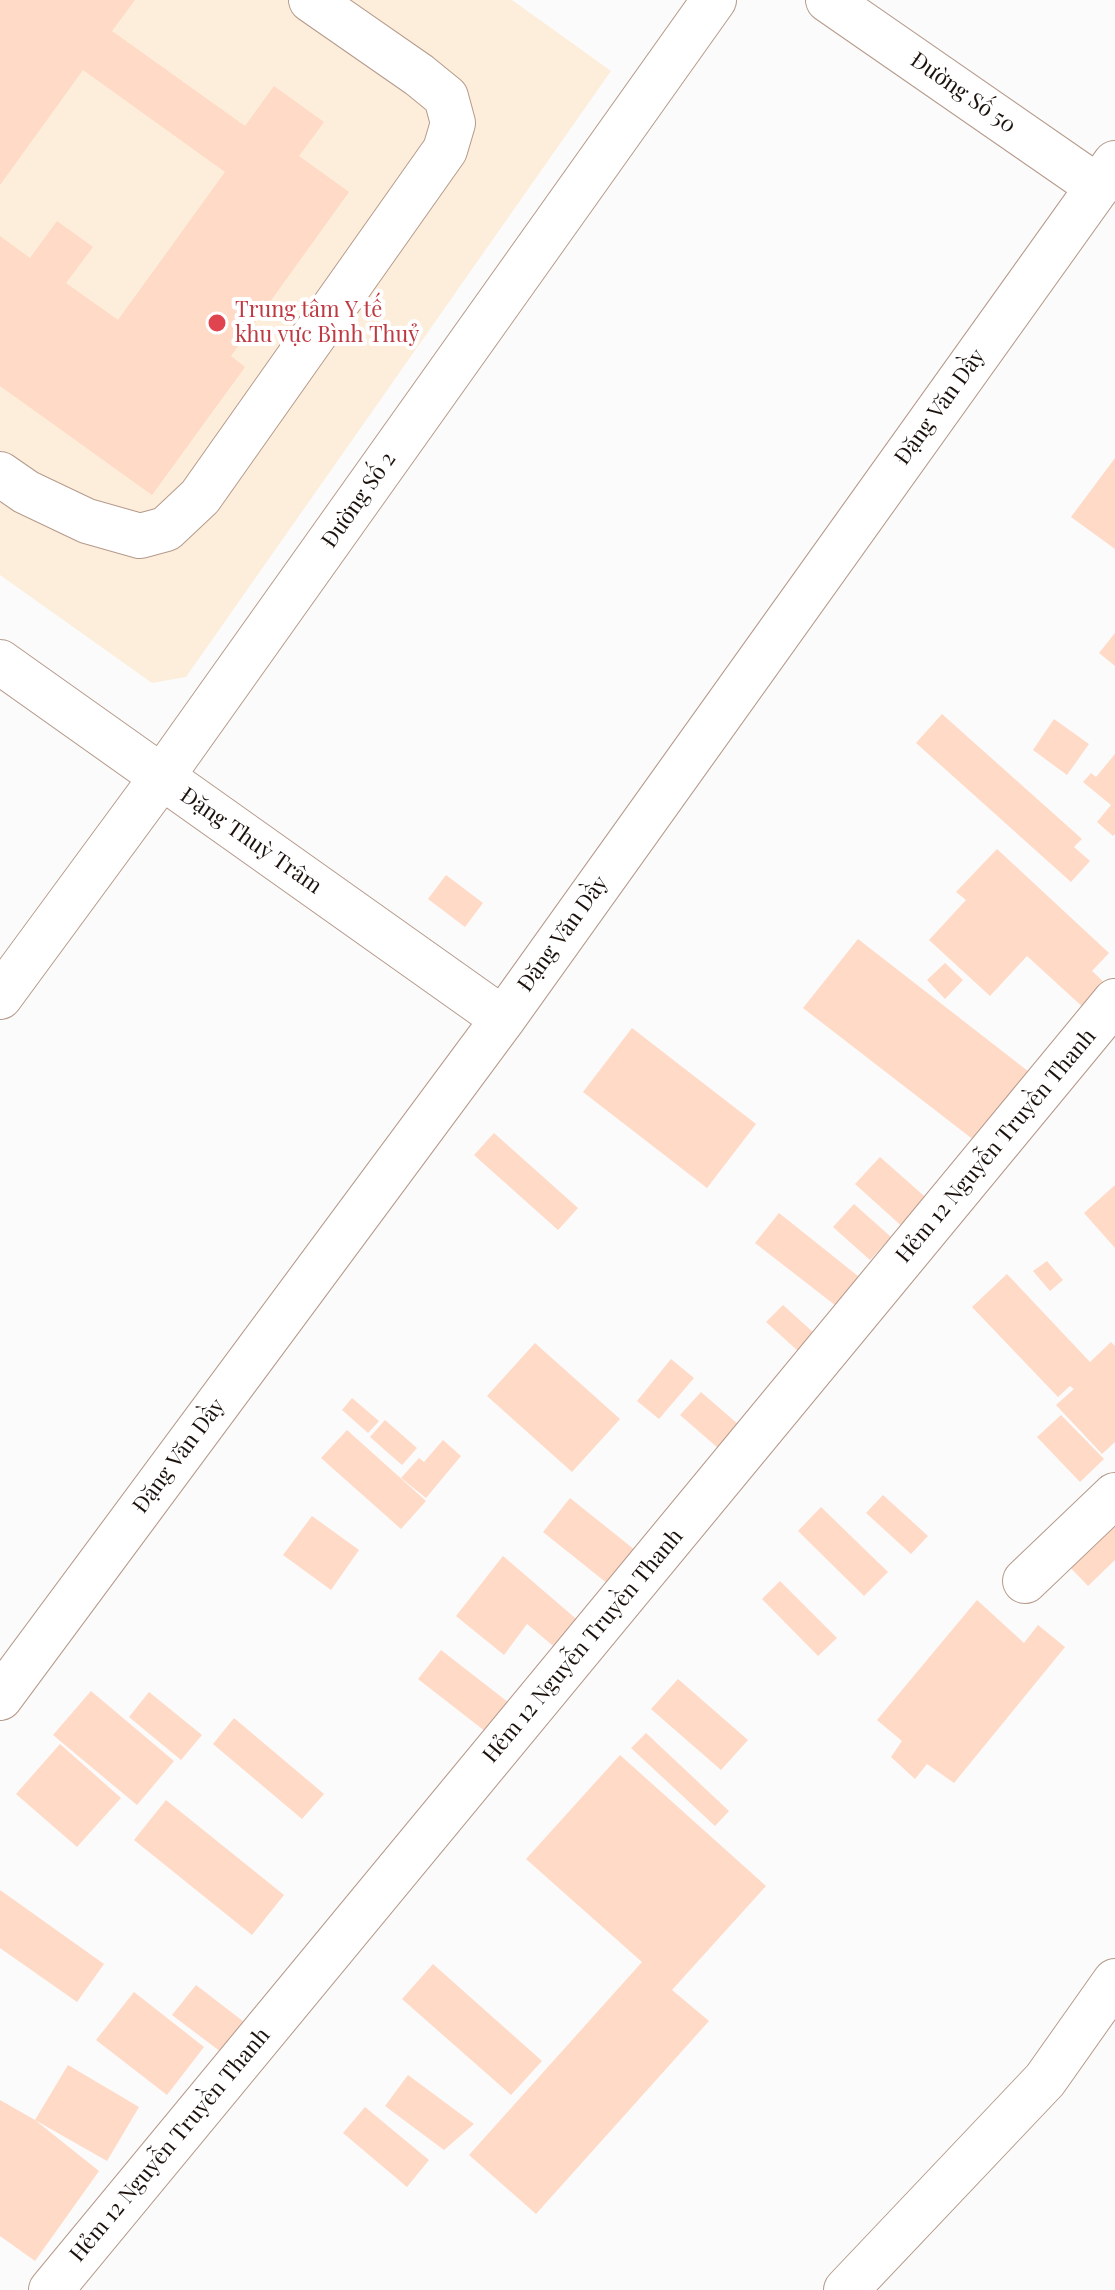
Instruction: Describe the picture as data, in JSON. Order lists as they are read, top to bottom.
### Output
{
  "streets": {
    "street": [
      "Đường Số 50",
      "Đặng Văn Dầy",
      "Đường Số 2",
      "Đặng Thuỳ Trâm",
      "Hẻm 12 Nguyễn Truyền Thanh"
    ]
  },
  "crossings": [
    ["Đường Số 50", "Đặng Văn Dầy"],
    ["Đặng Văn Dầy", "Đặng Thuỳ Trâm"],
    ["Đường Số 2", "Đặng Thuỳ Trâm"]
  ],
  "places": ["Trung tâm Y tế khu vực Bình Thuỷ"]
}
